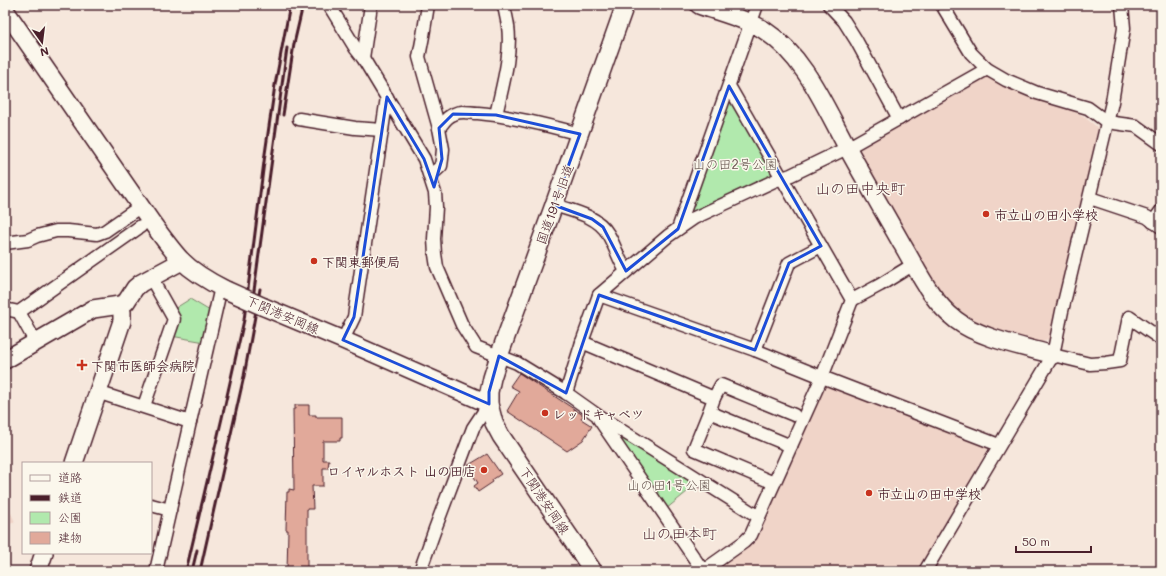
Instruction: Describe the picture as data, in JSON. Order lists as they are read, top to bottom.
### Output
{
  "streets": {
    "street": ["国道191号旧道", "下関港安岡線"]
  },
  "crossings": [
    ["国道191号旧道", "下関港安岡線"]
  ],
  "districts": ["山の田中央町", "山の田本町"],
  "parks": ["山の田2号公園", "山の田1号公園"],
  "places": {
    "other": [
      "市立山の田小学校",
      "下関東郵便局",
      "レッドキャベツ",
      "ロイヤルホスト 山の田店",
      "市立山の田中学校"
    ],
    "health": ["下関市医師会病院"]
  },
  "legend": [
    "道路",
    "鉄道",
    "公園",
    "建物"
  ],
  "scale_bar": "50 m",
  "north": "bottom"
}
